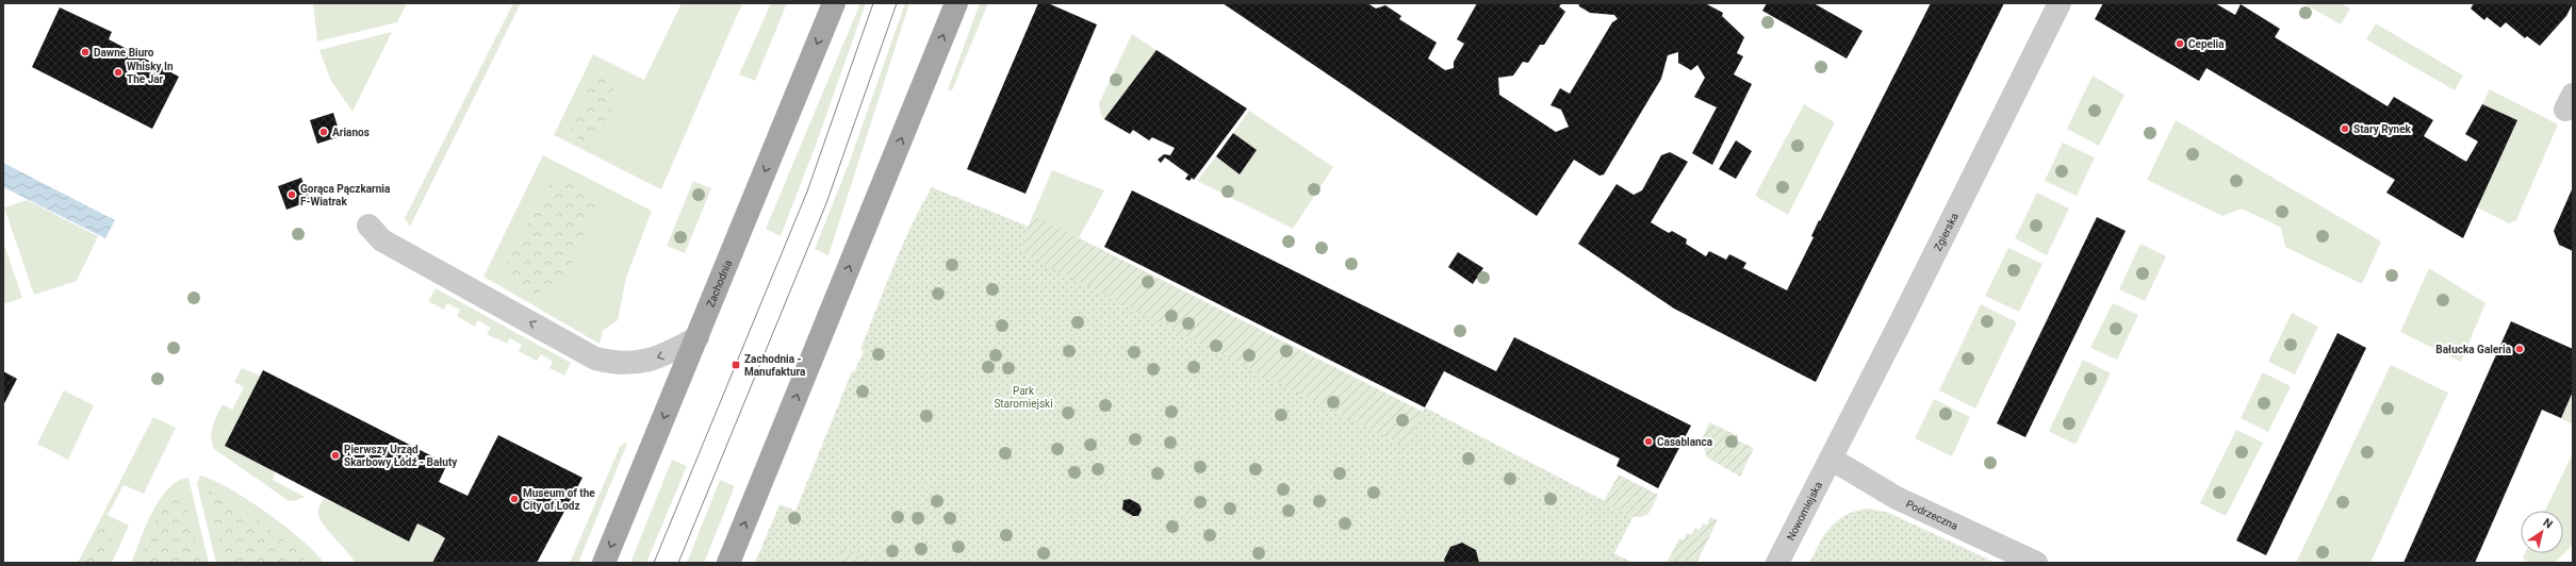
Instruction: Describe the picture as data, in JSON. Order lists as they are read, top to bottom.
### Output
{
  "streets": {
    "main road": ["Zachodnia"],
    "street": ["Zgierska", "Nowomiejska", "Podrzeczna"]
  },
  "crossings": [
    ["Zgierska", "Nowomiejska"],
    ["Zgierska", "Podrzeczna"],
    ["Nowomiejska", "Podrzeczna"]
  ],
  "parks": ["Park Staromiejski"],
  "places": {
    "other": [
      "Cepelia",
      "Dawne Biuro",
      "Whisky In The Jar",
      "Stary Rynek",
      "Arianos",
      "Gorąca Pączkarnia F-Wiatrak",
      "Bałucka Galeria",
      "Casablanca",
      "Pierwszy Urząd Skarbowy Łódź - Bałuty",
      "Museum of the City of Lodz"
    ],
    "transit": ["Zachodnia - Manufaktura"]
  },
  "north": "top right"
}
